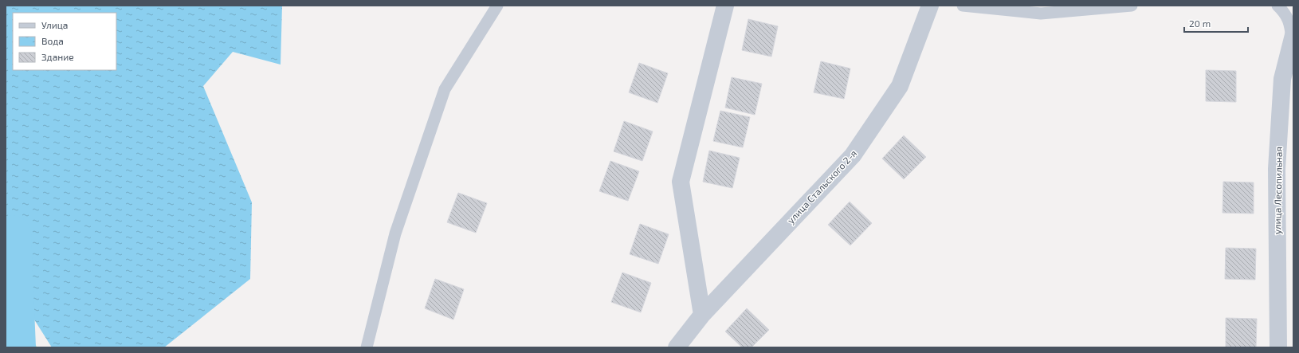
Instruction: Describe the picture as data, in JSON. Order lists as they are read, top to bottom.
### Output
{
  "streets": {
    "street": ["улица Стальского 2-я", "улица Лесопильная"]
  },
  "legend": ["Улица", "Вода", "Здание"],
  "scale_bar": "20 m"
}
